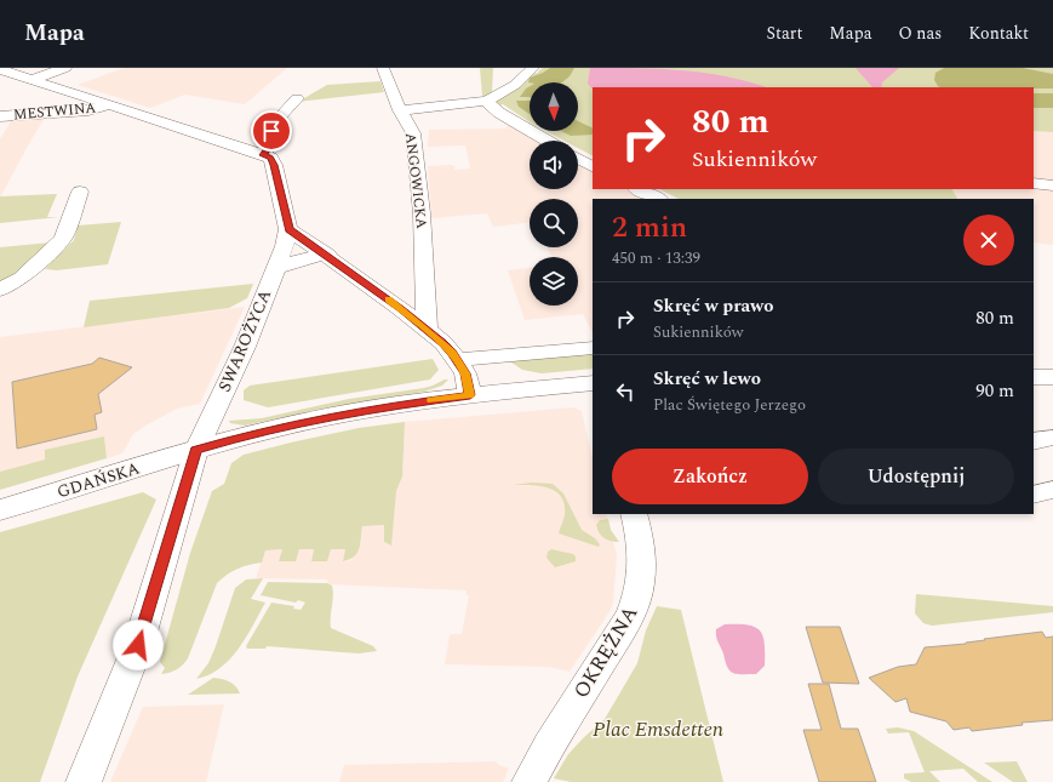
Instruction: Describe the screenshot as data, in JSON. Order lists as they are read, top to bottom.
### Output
{
  "streets": {
    "main road": ["GDAŃSKA"],
    "street": [
      "MESTWINA",
      "ANGOWICKA",
      "SWAROŻYCA",
      "OKRĘŻNA"
    ]
  },
  "crossings": [
    ["SWAROŻYCA", "GDAŃSKA"]
  ],
  "parks": ["Plac Emsdetten"],
  "north": "bottom",
  "page": {
    "header": "Mapa",
    "nav": [
      "Start",
      "Mapa",
      "O nas",
      "Kontakt"
    ],
    "turn": ["80 m", "Sukienników"],
    "heading": ["2 min", "450 m · 13:39"],
    "list": [
      {
        "name": "Skręć w prawo",
        "note": "Sukienników",
        "value": "80 m"
      },
      {
        "name": "Skręć w lewo",
        "note": "Plac Świętego Jerzego",
        "value": "90 m"
      }
    ],
    "buttons": ["Zakończ", "Udostępnij"]
  }
}
